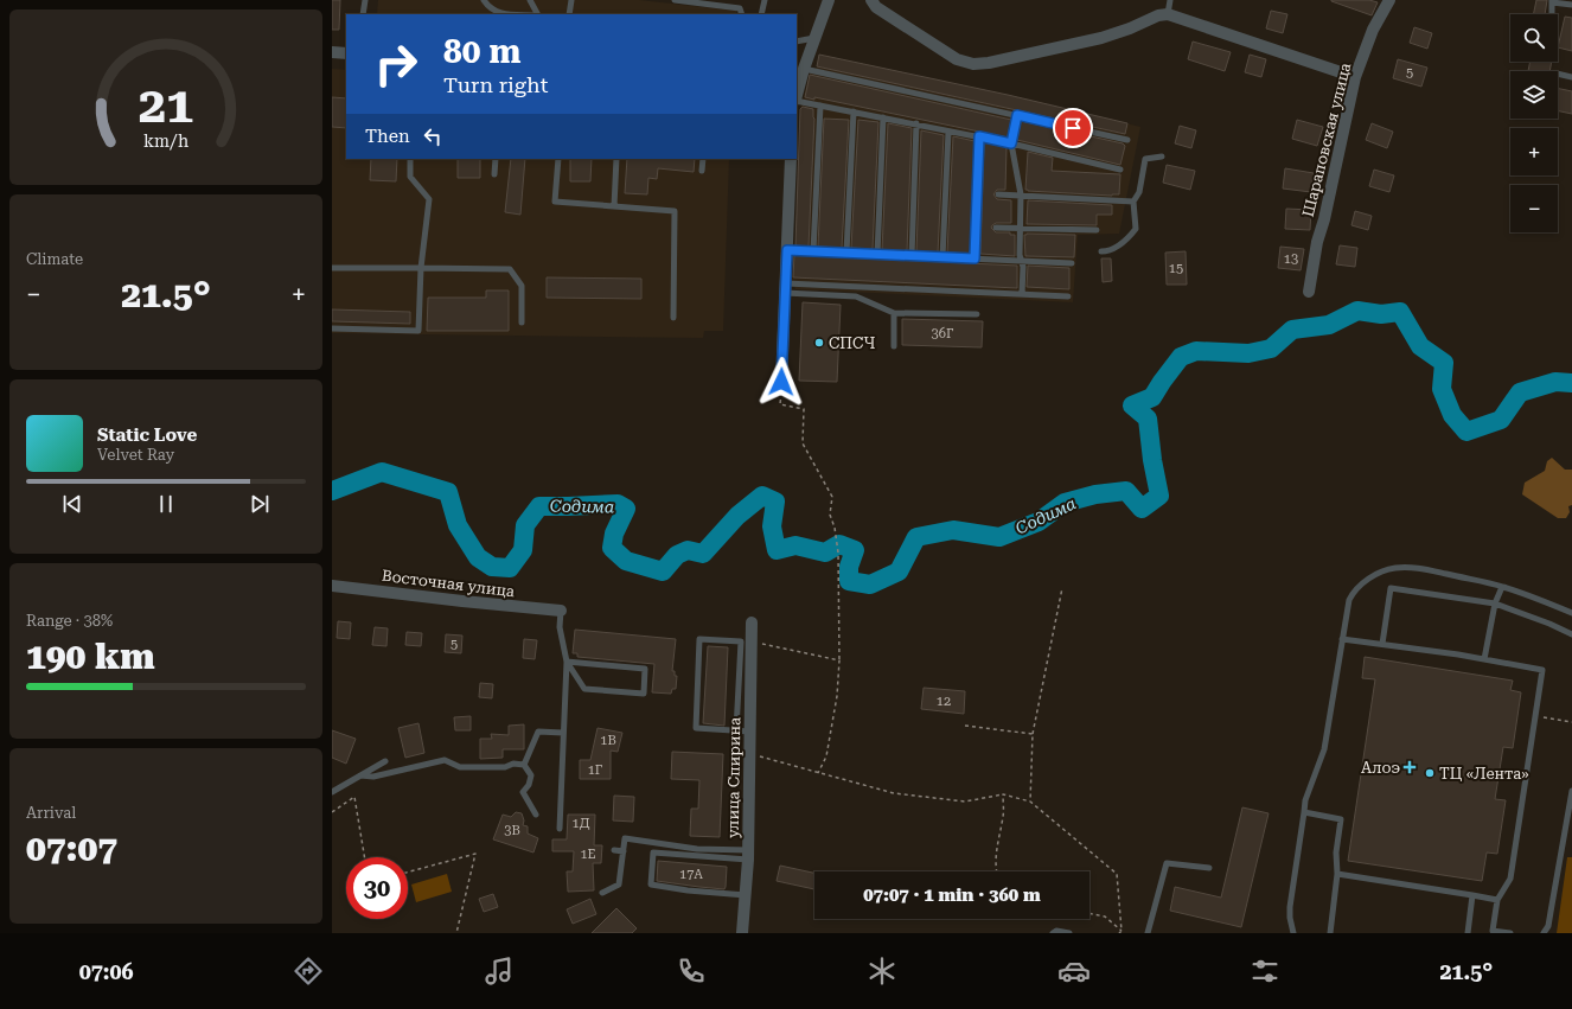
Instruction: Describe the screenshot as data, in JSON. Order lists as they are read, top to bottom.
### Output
{
  "streets": {
    "street": ["Шараповская улица", "Восточная улица", "улица Спирина"]
  },
  "water": ["Содима"],
  "places": {
    "other": ["СПСЧ", "ТЦ «Лента»"],
    "health": ["Алоэ"]
  },
  "house_numbers": [
    "5",
    "13",
    "15",
    "36Г",
    "5",
    "12",
    "1В",
    "1Г",
    "1Д",
    "3В",
    "1Е",
    "17А"
  ],
  "page": {
    "map_buttons": ["+", "−"],
    "turn": ["80 m", "Turn right"],
    "then": "Then",
    "tile": [
      "Climate",
      ["Range · 38%", "190 km"],
      ["Arrival", "07:07"]
    ],
    "heat": ["−", "21.5°", "+"],
    "song": ["Static Love", "Velvet Ray"],
    "limit": "30",
    "trip": "07:07 · 1 min · 360 m",
    "tabs": ["07:06", "21.5°"],
    "gauge": ["21", "km/h"]
  }
}
